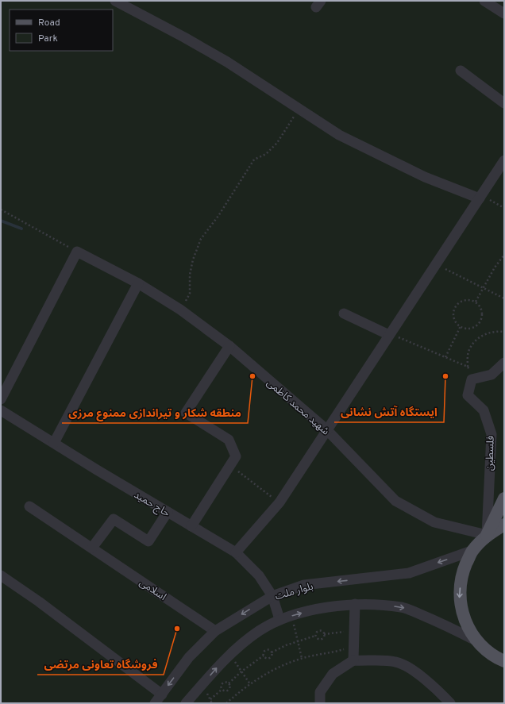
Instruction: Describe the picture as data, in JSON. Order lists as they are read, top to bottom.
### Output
{
  "streets": {
    "street": [
      "شهید محمد کاظمی",
      "فلسطین",
      "حاج حمید",
      "اسلامی",
      "بلوار ملت"
    ]
  },
  "crossings": [
    ["شهید محمد کاظمی", "فلسطین"],
    ["حاج حمید", "بلوار ملت"],
    ["اسلامی", "بلوار ملت"]
  ],
  "places": ["منطقه شکار و تیراندازی ممنوع مرزی", "ایستگاه آتش نشانی", "فروشگاه تعاونی مرتضی"],
  "legend": ["Road", "Park"]
}
